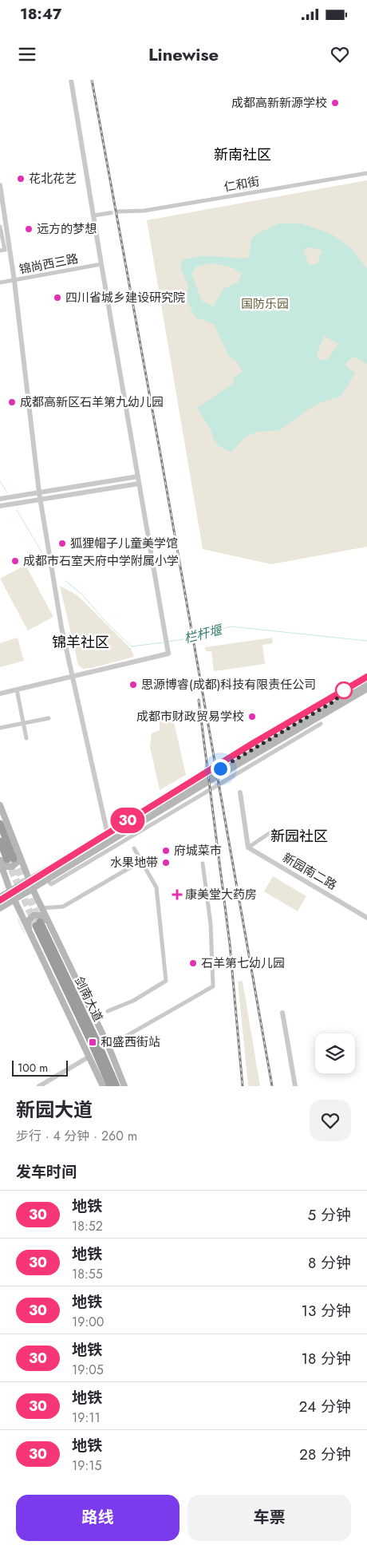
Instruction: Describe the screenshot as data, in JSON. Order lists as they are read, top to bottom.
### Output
{
  "streets": {
    "highway": ["剑南大道"],
    "street": ["仁和街", "锦尚西三路", "新园南二路"]
  },
  "districts": ["新南社区", "锦羊社区", "新园社区"],
  "water": ["栏杆堰"],
  "parks": ["国防乐园"],
  "places": {
    "other": [
      "成都高新新源学校",
      "花北花艺",
      "远方的梦想",
      "四川省城乡建设研究院",
      "成都高新区石羊第九幼儿园",
      "狐狸帽子儿童美学馆",
      "成都市石室天府中学附属小学",
      "思源博睿(成都)科技有限责任公司",
      "成都市财政贸易学校",
      "府城菜市",
      "水果地带",
      "石羊第七幼儿园"
    ],
    "health": ["康美堂大药房"],
    "transit": ["和盛西街站"]
  },
  "lines": ["metro line 30"],
  "scale_bar": "100 m",
  "page": {
    "status": "18:47",
    "header": "Linewise",
    "on_map": "30",
    "scale": "100 m",
    "heading": [
      ["新园大道", "步行 · 4 分钟 · 260 m"],
      "发车时间"
    ],
    "list": [
      {
        "mark": "30",
        "name": "地铁",
        "note": "18:52",
        "value": "5 分钟"
      },
      {
        "mark": "30",
        "name": "地铁",
        "note": "18:55",
        "value": "8 分钟"
      },
      {
        "mark": "30",
        "name": "地铁",
        "note": "19:00",
        "value": "13 分钟"
      },
      {
        "mark": "30",
        "name": "地铁",
        "note": "19:05",
        "value": "18 分钟"
      },
      {
        "mark": "30",
        "name": "地铁",
        "note": "19:11",
        "value": "24 分钟"
      },
      {
        "mark": "30",
        "name": "地铁",
        "note": "19:15",
        "value": "28 分钟"
      }
    ],
    "buttons": ["路线", "车票"]
  }
}
